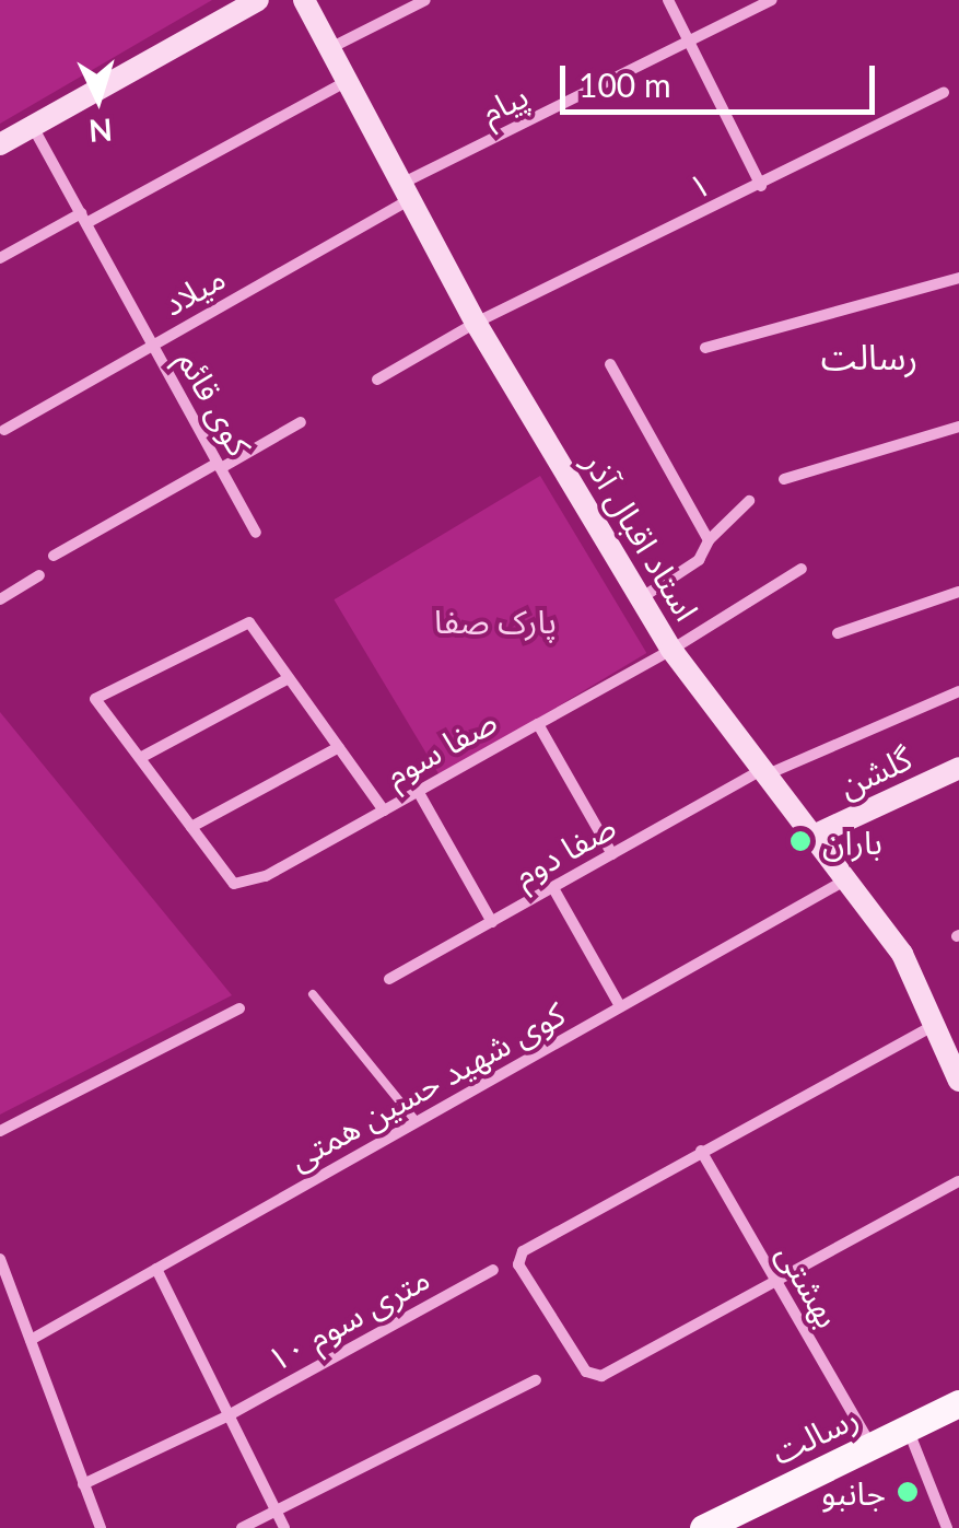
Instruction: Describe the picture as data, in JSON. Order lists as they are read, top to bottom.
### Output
{
  "streets": {
    "main road": ["استاد اقبال آذر", "گلشن", "رسالت"],
    "street": [
      "پیام",
      "۱",
      "میلاد",
      "کوی قائم",
      "صفا سوم",
      "صفا دوم",
      "کوی شهید حسین همتی",
      "بهشتی",
      "۱۰ متری سوم"
    ]
  },
  "crossings": [
    ["پیام", "میلاد"],
    ["پیام", "استاد اقبال آذر"],
    ["۱", "استاد اقبال آذر"],
    ["میلاد", "کوی قائم"],
    ["میلاد", "استاد اقبال آذر"],
    ["استاد اقبال آذر", "صفا سوم"],
    ["استاد اقبال آذر", "گلشن"],
    ["استاد اقبال آذر", "صفا دوم"],
    ["استاد اقبال آذر", "کوی شهید حسین همتی"],
    ["بهشتی", "رسالت"]
  ],
  "districts": ["رسالت"],
  "parks": ["پارک صفا"],
  "places": ["باران", "جانبو"],
  "scale_bar": "100 m",
  "north": "bottom"
}
